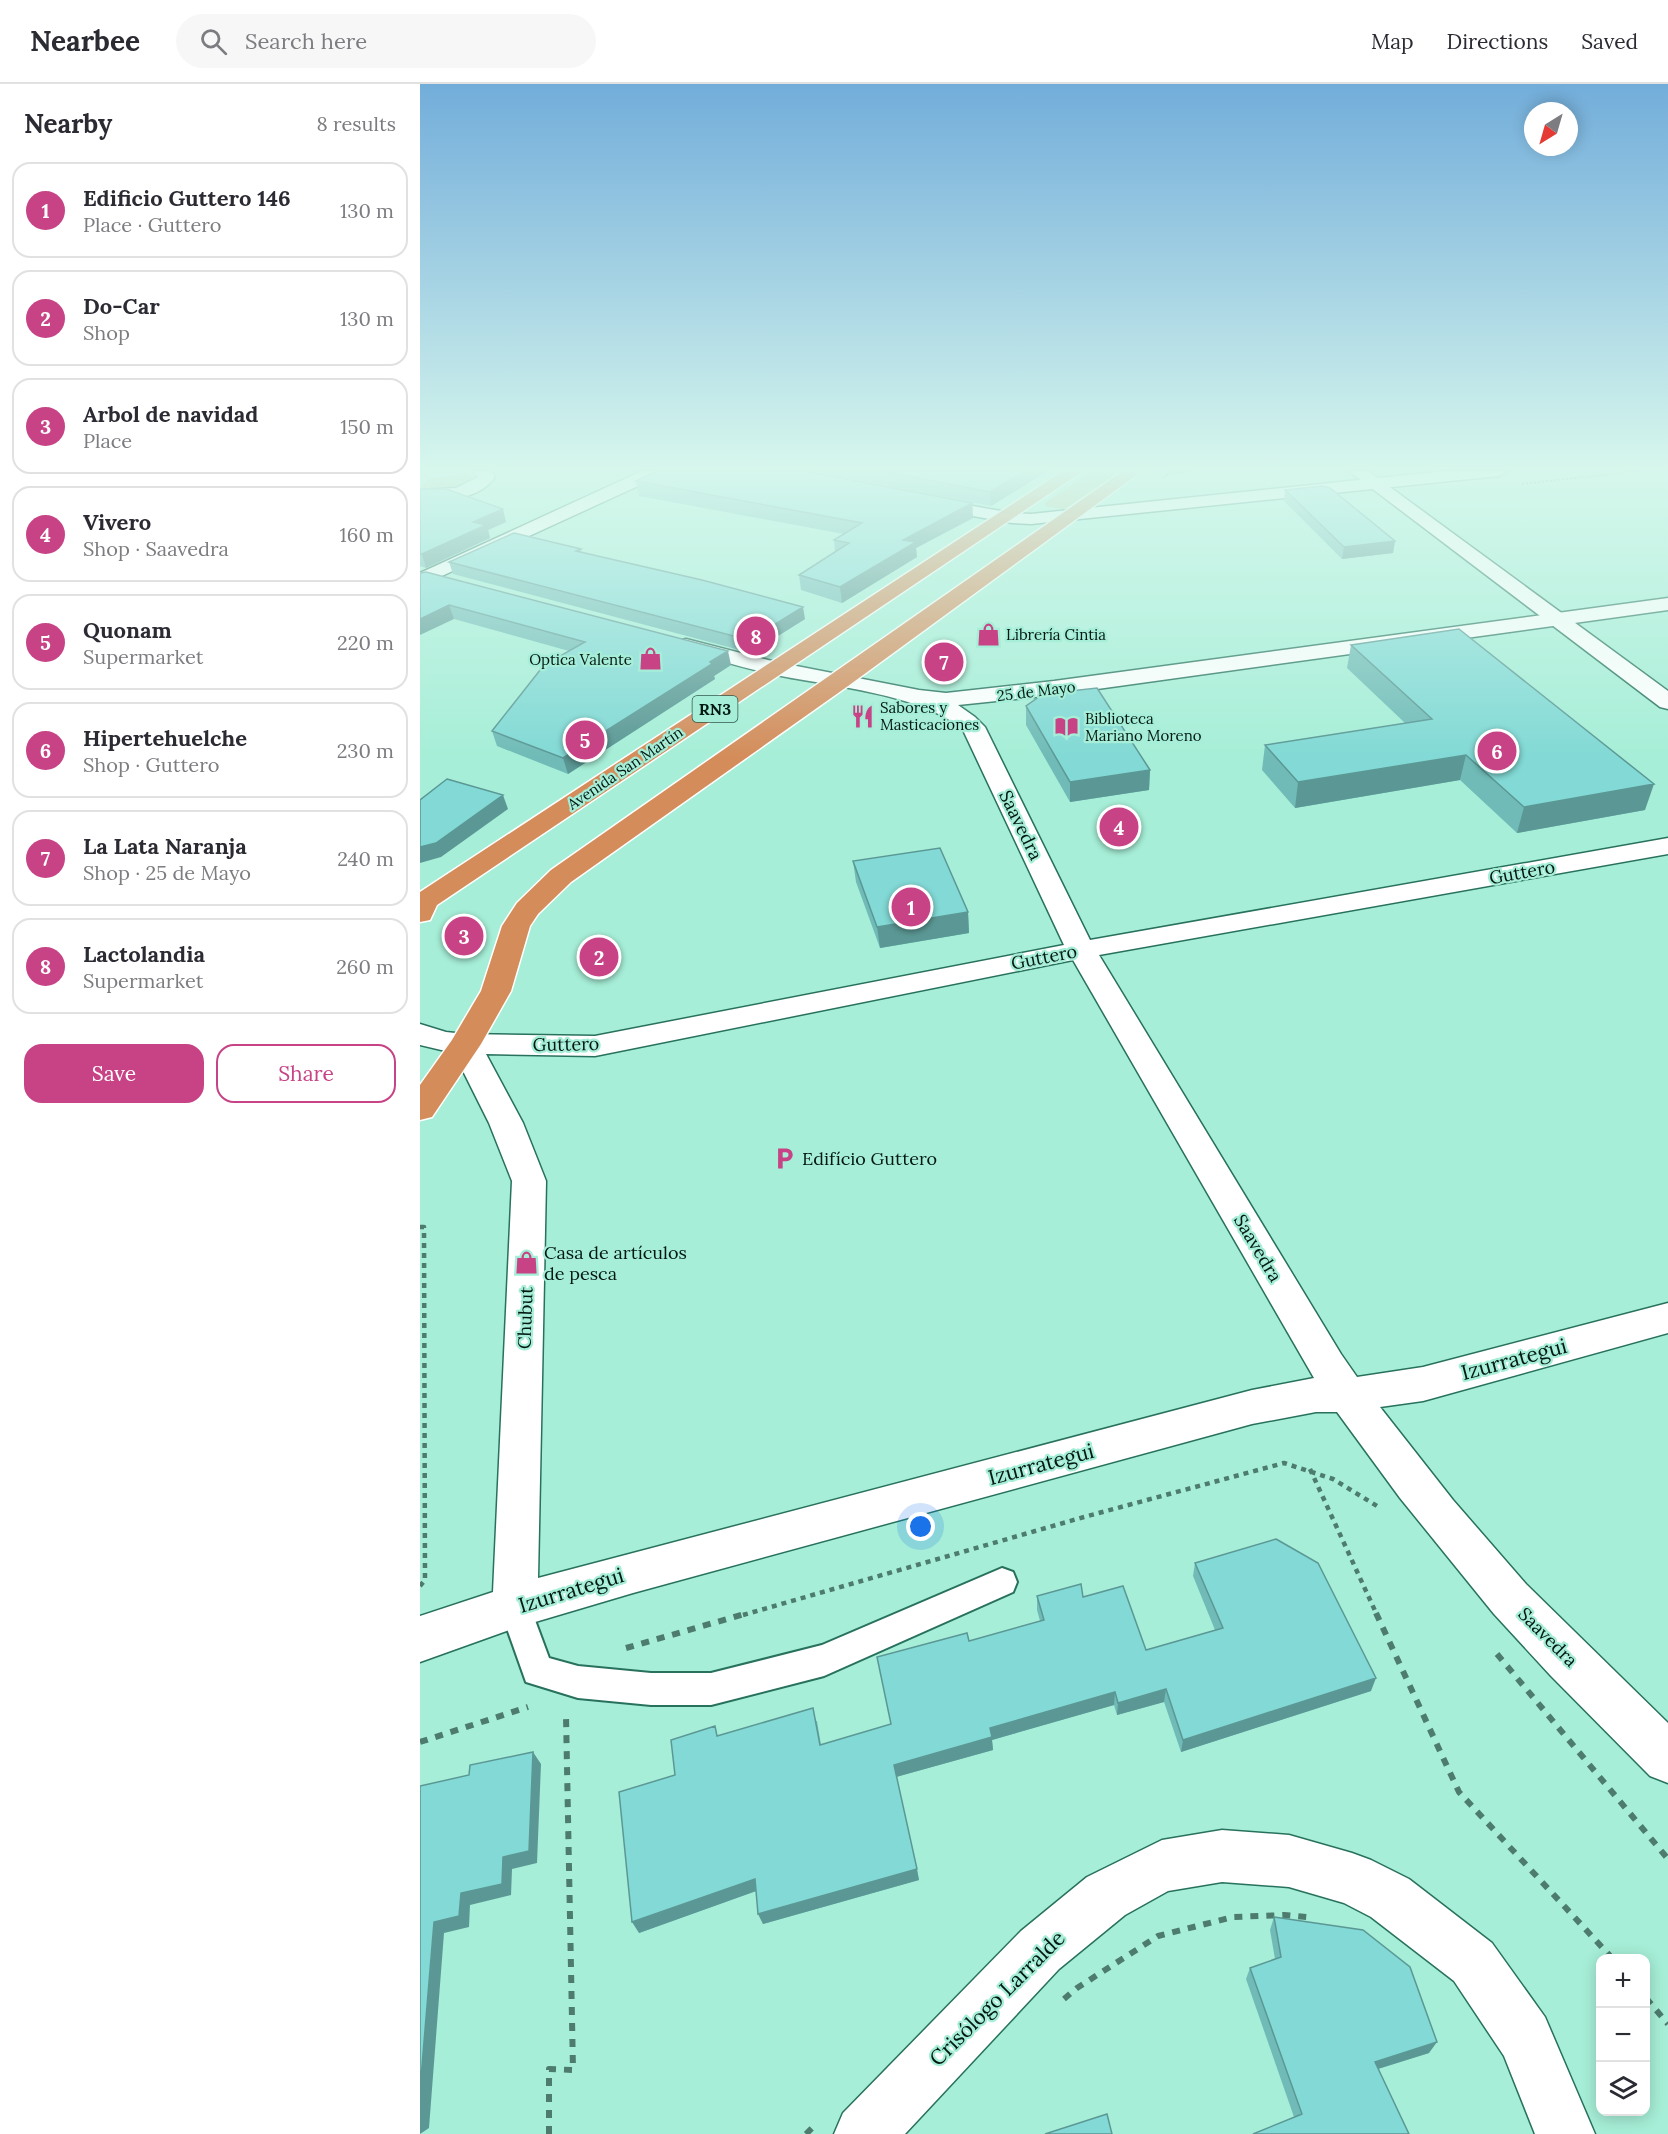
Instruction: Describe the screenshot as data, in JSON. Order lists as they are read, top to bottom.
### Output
{
  "streets": {
    "highway": ["RN3", "Avenida San Martín"],
    "street": [
      "25 de Mayo",
      "Saavedra",
      "Guttero",
      "Chubut",
      "Izurrategui",
      "Crisólogo Larralde"
    ]
  },
  "crossings": [
    ["25 de Mayo", "RN3"],
    ["25 de Mayo", "Avenida San Martín"],
    ["25 de Mayo", "Saavedra"],
    ["RN3", "Guttero"],
    ["RN3", "Chubut"],
    ["Saavedra", "Guttero"],
    ["Saavedra", "Izurrategui"],
    ["Guttero", "Chubut"],
    ["Chubut", "Izurrategui"]
  ],
  "places": {
    "shop": ["Librería Cintia", "Optica Valente", "Casa de artículos de pesca"],
    "restaurant": ["Sabores y Masticaciones"],
    "library": ["Biblioteca Mariano Moreno"],
    "parking": ["Edifício Guttero"]
  },
  "north": "bottom left",
  "page": {
    "header": "Nearbee",
    "search": "Search here",
    "nav": ["Map", "Directions", "Saved"],
    "heading": ["Nearby", "8 results"],
    "list": [
      {
        "mark": "1",
        "name": "Edificio Guttero 146",
        "note": "Place · Guttero",
        "value": "130 m"
      },
      {
        "mark": "2",
        "name": "Do-Car",
        "note": "Shop",
        "value": "130 m"
      },
      {
        "mark": "3",
        "name": "Arbol de navidad",
        "note": "Place",
        "value": "150 m"
      },
      {
        "mark": "4",
        "name": "Vivero",
        "note": "Shop · Saavedra",
        "value": "160 m"
      },
      {
        "mark": "5",
        "name": "Quonam",
        "note": "Supermarket",
        "value": "220 m"
      },
      {
        "mark": "6",
        "name": "Hipertehuelche",
        "note": "Shop · Guttero",
        "value": "230 m"
      },
      {
        "mark": "7",
        "name": "La Lata Naranja",
        "note": "Shop · 25 de Mayo",
        "value": "240 m"
      },
      {
        "mark": "8",
        "name": "Lactolandia",
        "note": "Supermarket",
        "value": "260 m"
      }
    ],
    "pins": [
      "8",
      "7",
      "5",
      "6",
      "4",
      "1",
      "3",
      "2"
    ],
    "buttons": ["Save", "Share"],
    "map_buttons": ["+", "−"]
  }
}
